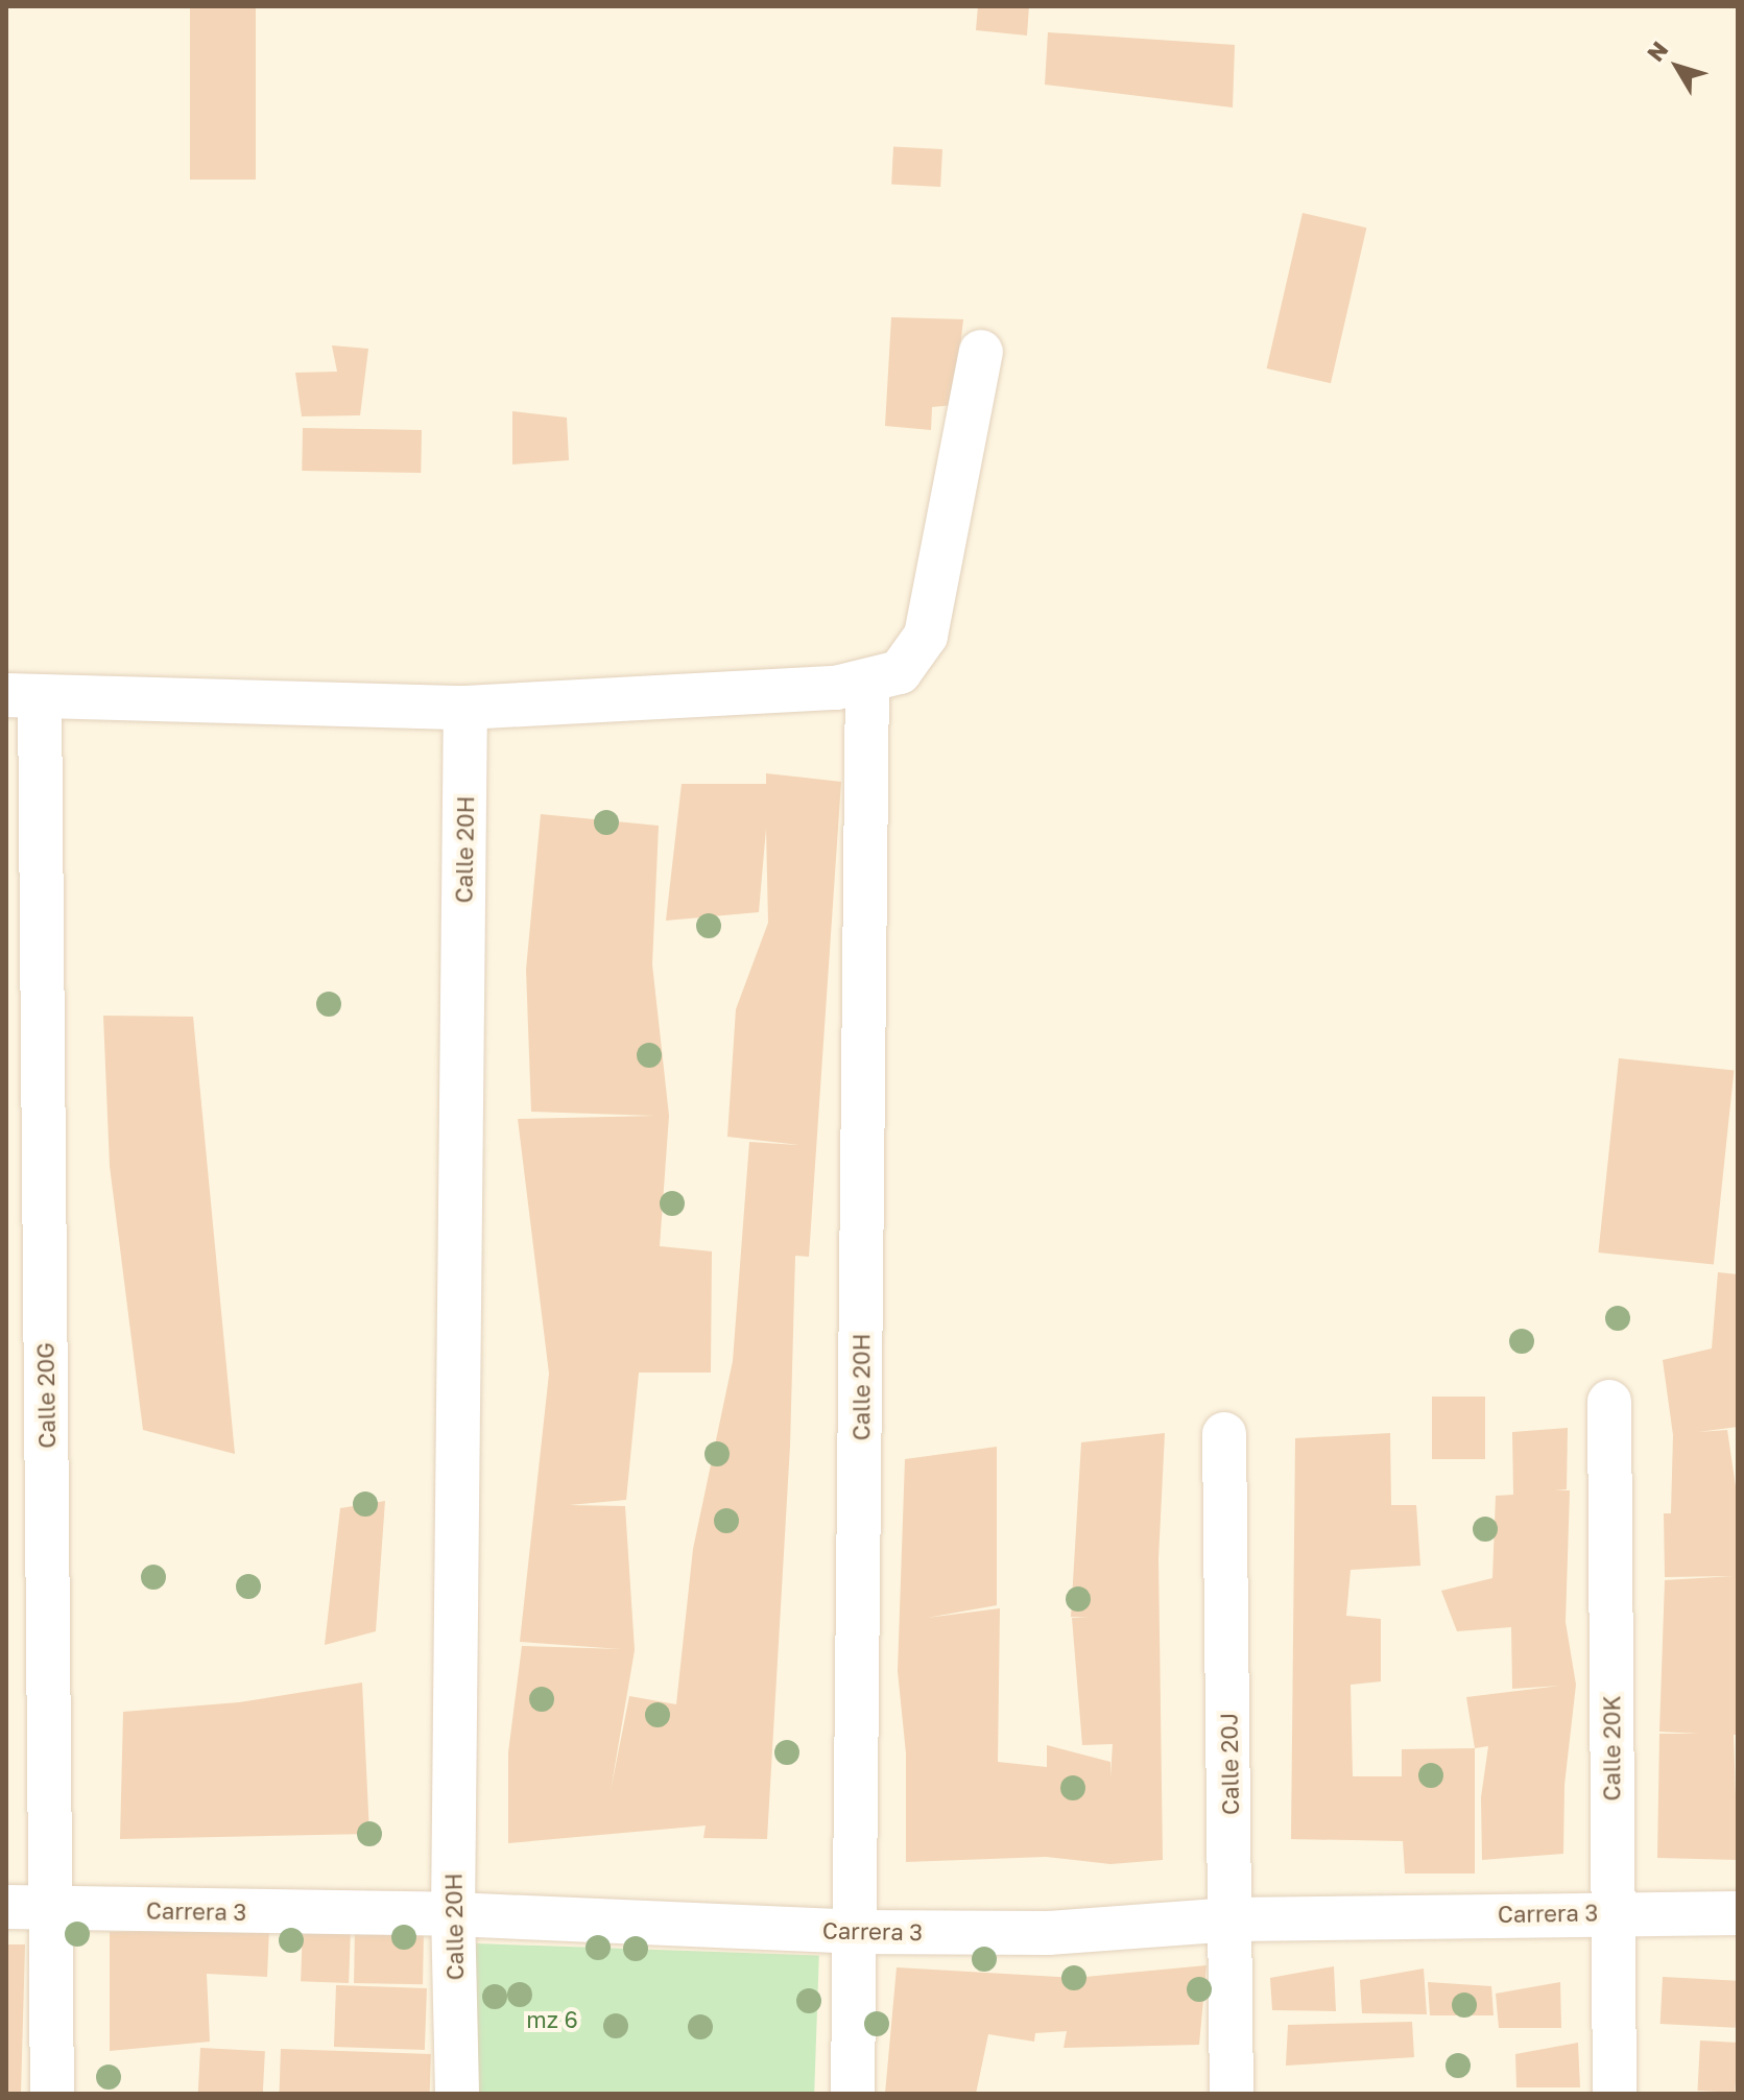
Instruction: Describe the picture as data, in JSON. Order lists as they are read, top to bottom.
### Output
{
  "streets": {
    "street": [
      "Calle 20H",
      "Calle 20G",
      "Calle 20K",
      "Calle 20J",
      "Carrera 3"
    ]
  },
  "crossings": [
    ["Calle 20H", "Carrera 3"],
    ["Calle 20G", "Carrera 3"],
    ["Calle 20K", "Carrera 3"],
    ["Calle 20J", "Carrera 3"]
  ],
  "parks": ["mz 6"],
  "north": "top left"
}
